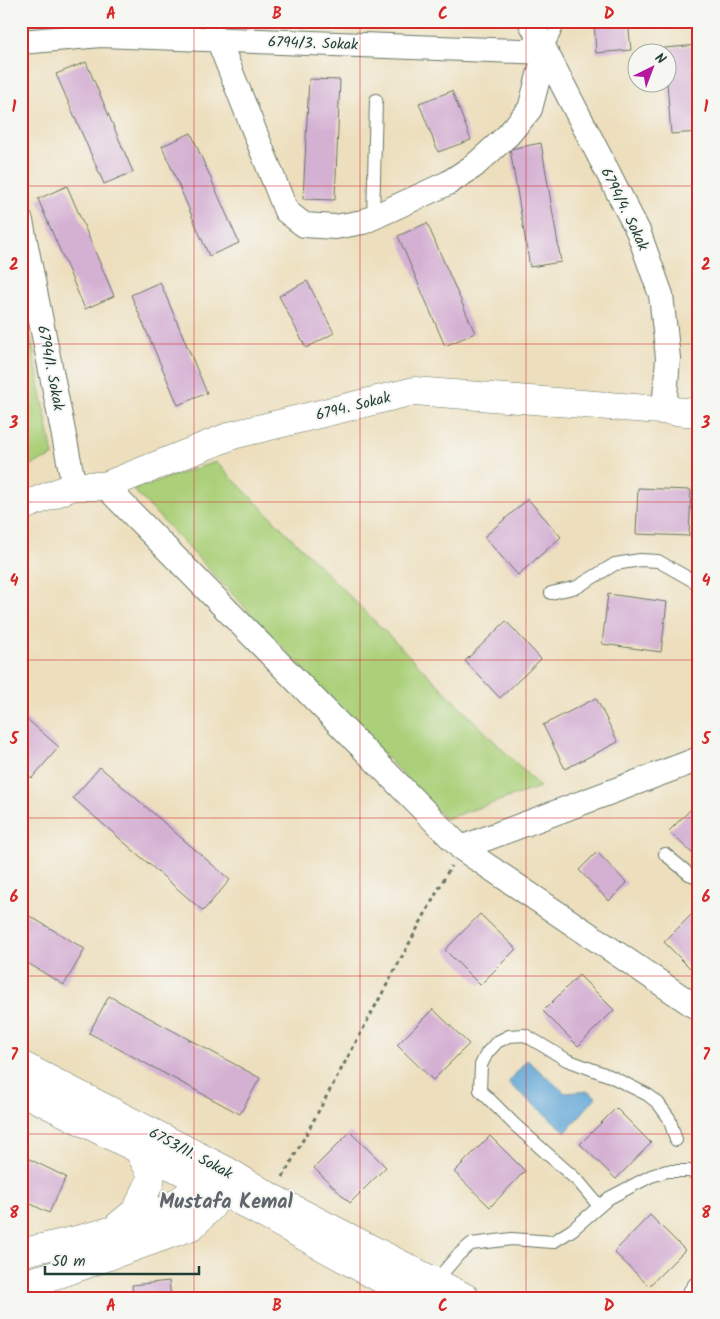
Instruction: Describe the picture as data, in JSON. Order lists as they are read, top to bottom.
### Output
{
  "streets": {
    "street": [
      "6794/3. Sokak",
      "6794/4. Sokak",
      "6794/1. Sokak",
      "6794. Sokak",
      "6753/11. Sokak"
    ]
  },
  "crossings": [
    ["6794/3. Sokak", "6794/4. Sokak"],
    ["6794/4. Sokak", "6794. Sokak"],
    ["6794/1. Sokak", "6794. Sokak"]
  ],
  "districts": ["Mustafa Kemal"],
  "scale_bar": "50 m",
  "north": "top right",
  "grid": {
    "columns": [
      "A",
      "B",
      "C",
      "D"
    ],
    "rows": [
      "1",
      "2",
      "3",
      "4",
      "5",
      "6",
      "7",
      "8"
    ]
  }
}
